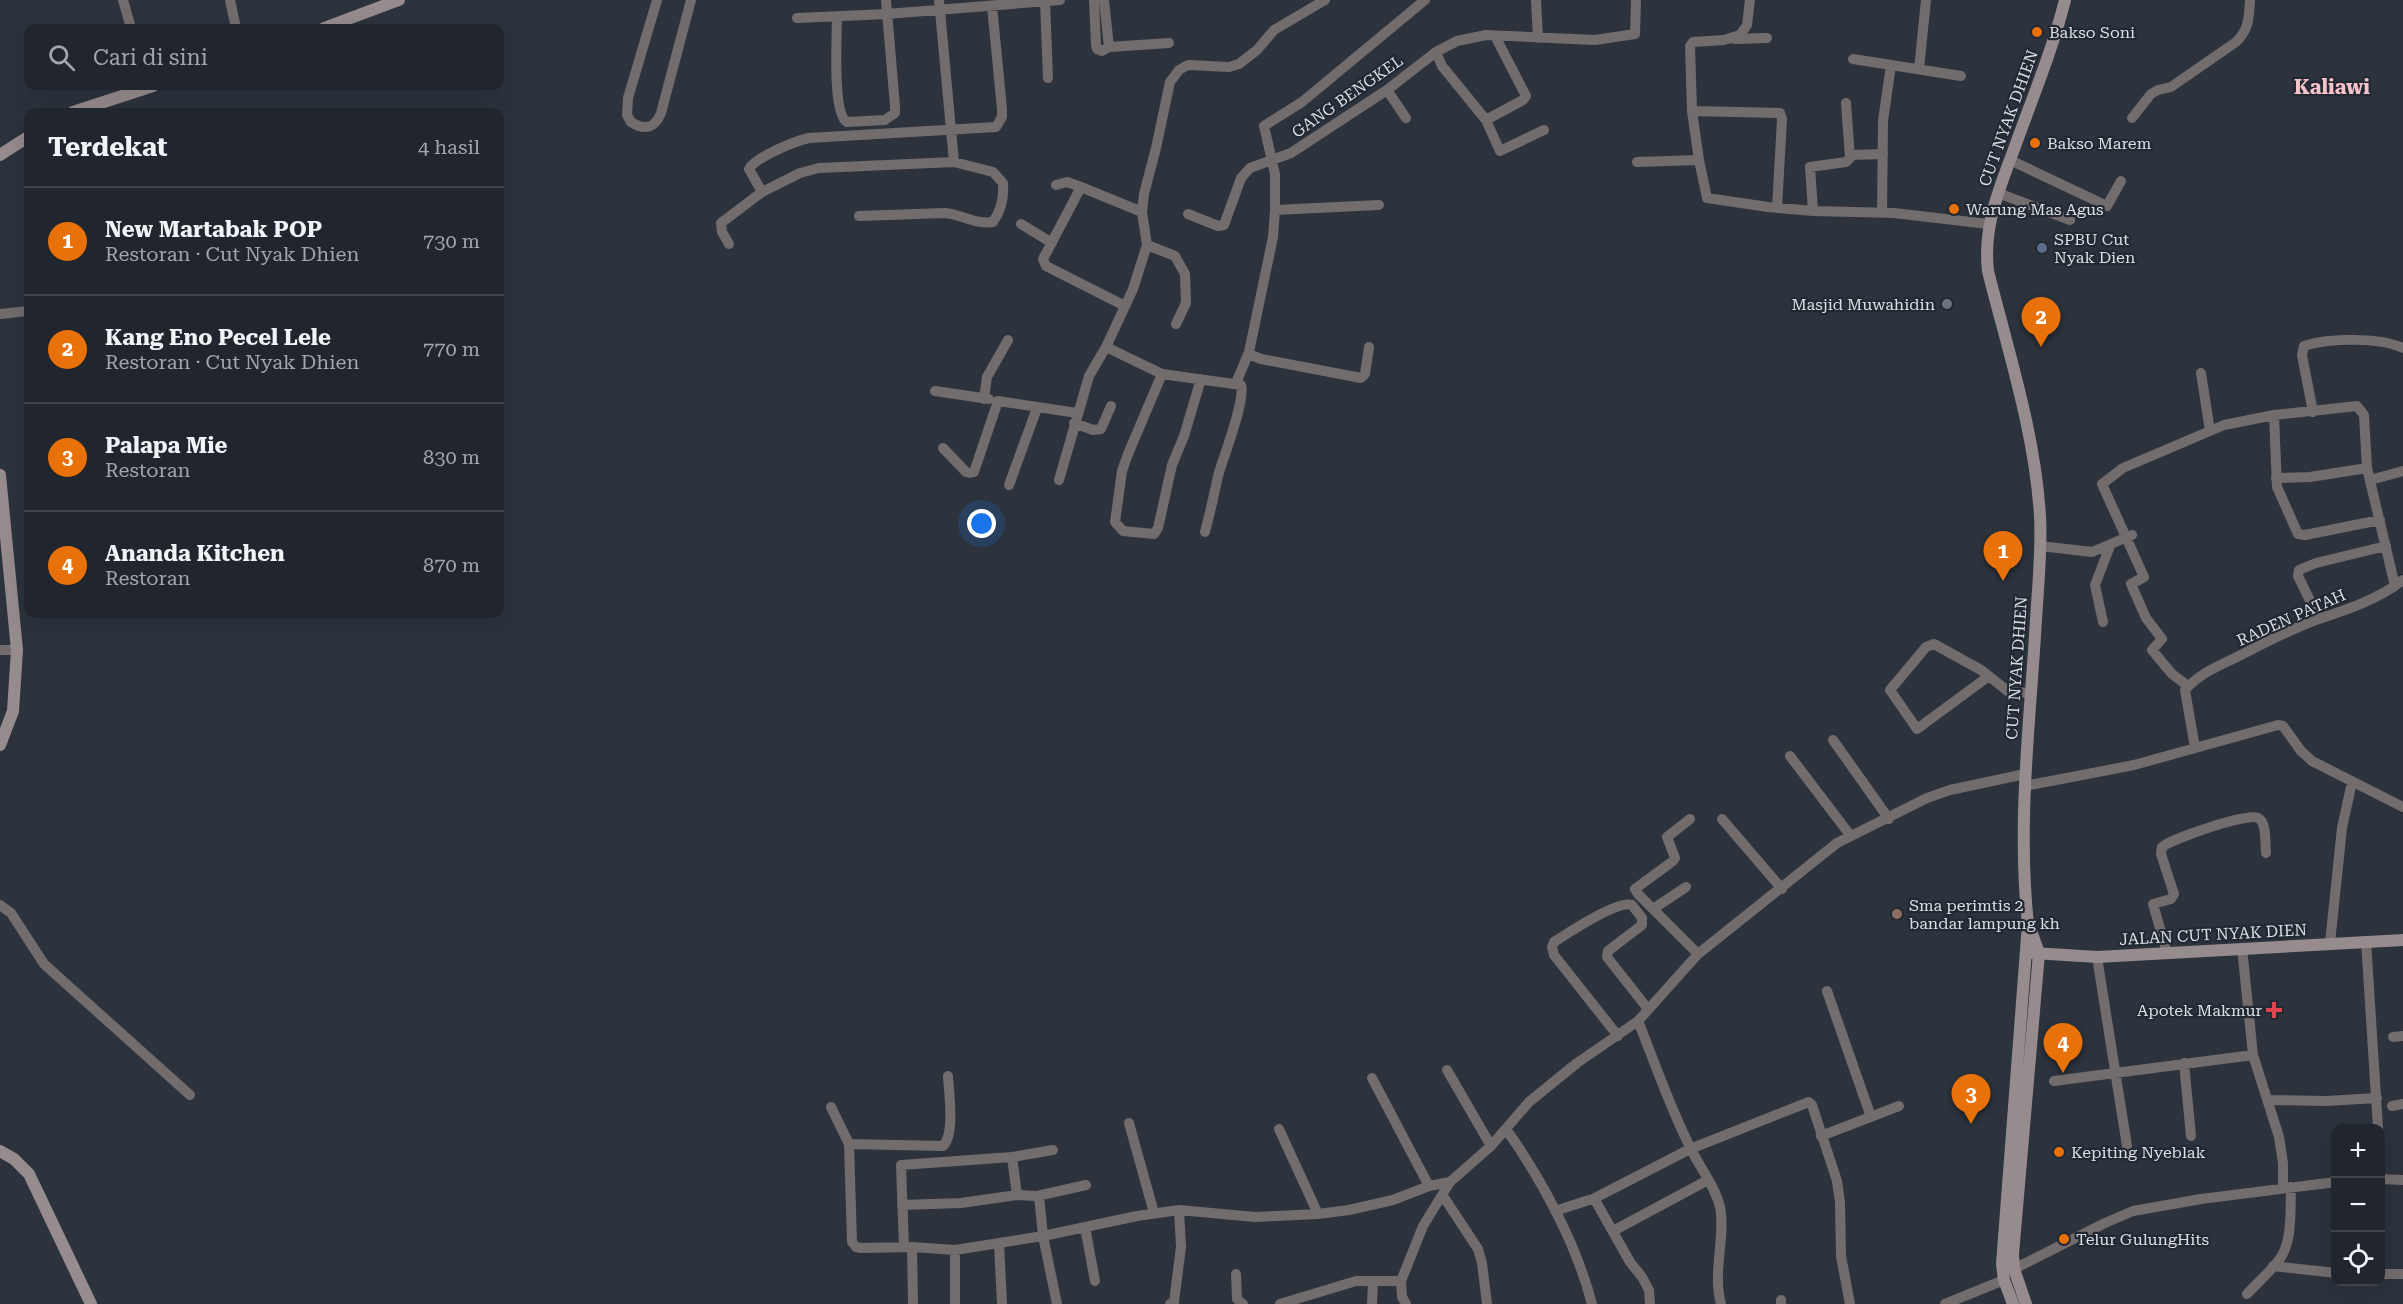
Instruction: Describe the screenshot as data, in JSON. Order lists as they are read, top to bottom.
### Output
{
  "streets": {
    "main road": ["CUT NYAK DHIEN", "JALAN CUT NYAK DIEN"],
    "street": ["GANG BENGKEL", "RADEN PATAH"]
  },
  "crossings": [
    ["CUT NYAK DHIEN", "JALAN CUT NYAK DIEN"]
  ],
  "districts": ["Kaliawi"],
  "places": {
    "other": [
      "Bakso Soni",
      "Bakso Marem",
      "Warung Mas Agus",
      "SPBU Cut Nyak Dien",
      "Masjid Muwahidin",
      "Sma perimtis 2 bandar lampung kh",
      "Kepiting Nyeblak",
      "Telur GulungHits"
    ],
    "health": ["Apotek Makmur"]
  },
  "page": {
    "search": "Cari di sini",
    "heading": ["Terdekat", "4 hasil"],
    "list": [
      {
        "mark": "1",
        "name": "New Martabak POP",
        "note": "Restoran · Cut Nyak Dhien",
        "value": "730 m"
      },
      {
        "mark": "2",
        "name": "Kang Eno Pecel Lele",
        "note": "Restoran · Cut Nyak Dhien",
        "value": "770 m"
      },
      {
        "mark": "3",
        "name": "Palapa Mie",
        "note": "Restoran",
        "value": "830 m"
      },
      {
        "mark": "4",
        "name": "Ananda Kitchen",
        "note": "Restoran",
        "value": "870 m"
      }
    ],
    "pins": [
      "2",
      "1",
      "4",
      "3"
    ],
    "map_buttons": ["+", "−"]
  }
}
